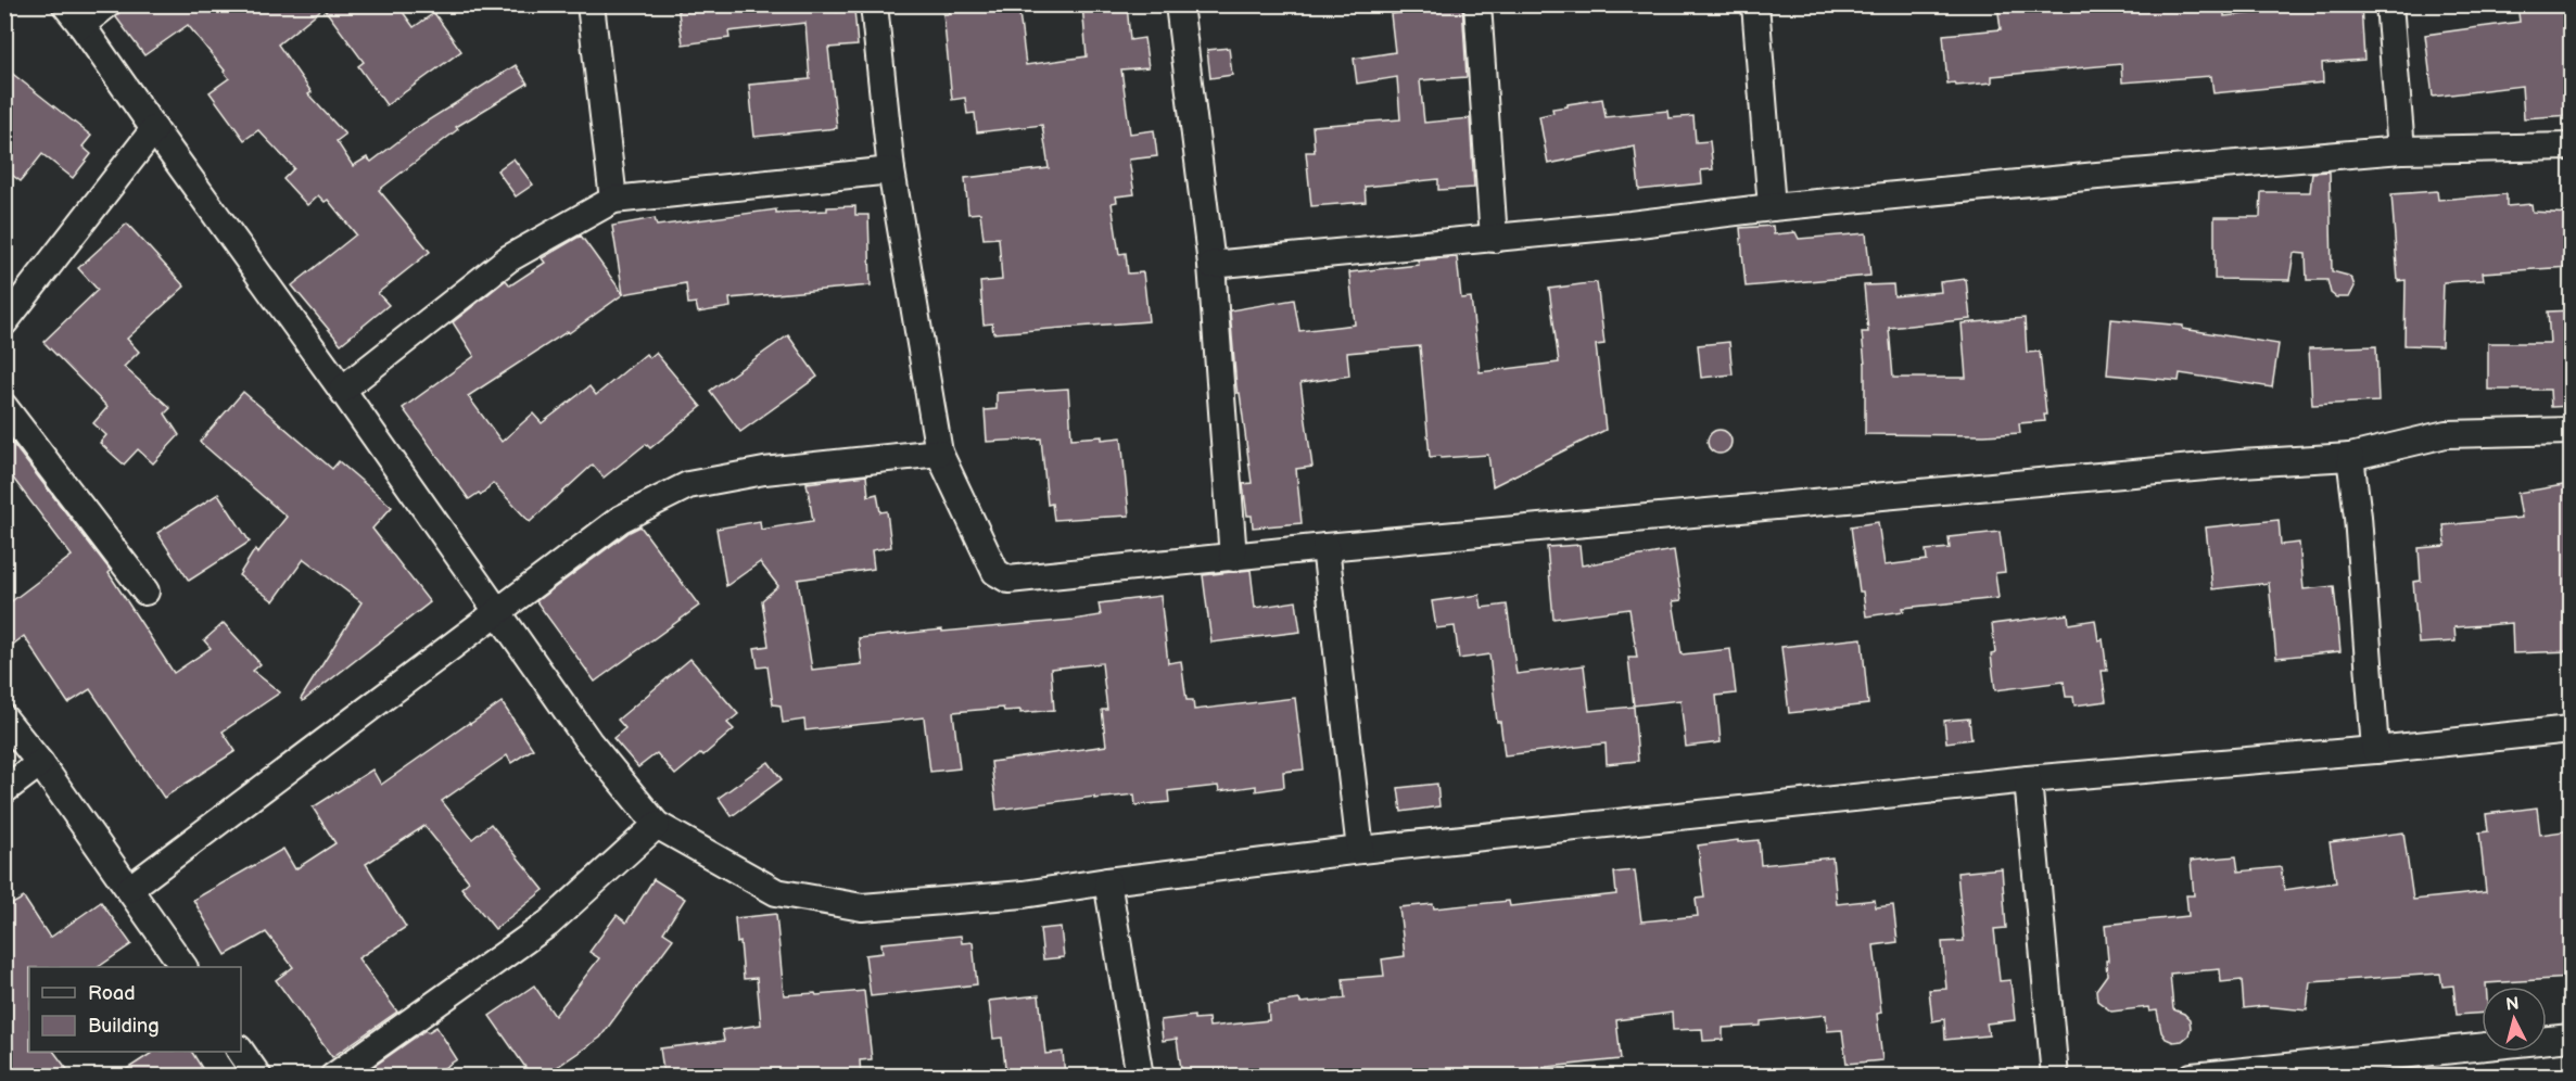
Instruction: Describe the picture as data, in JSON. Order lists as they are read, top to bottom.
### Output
{
  "legend": ["Road", "Building"],
  "north": "top"
}
